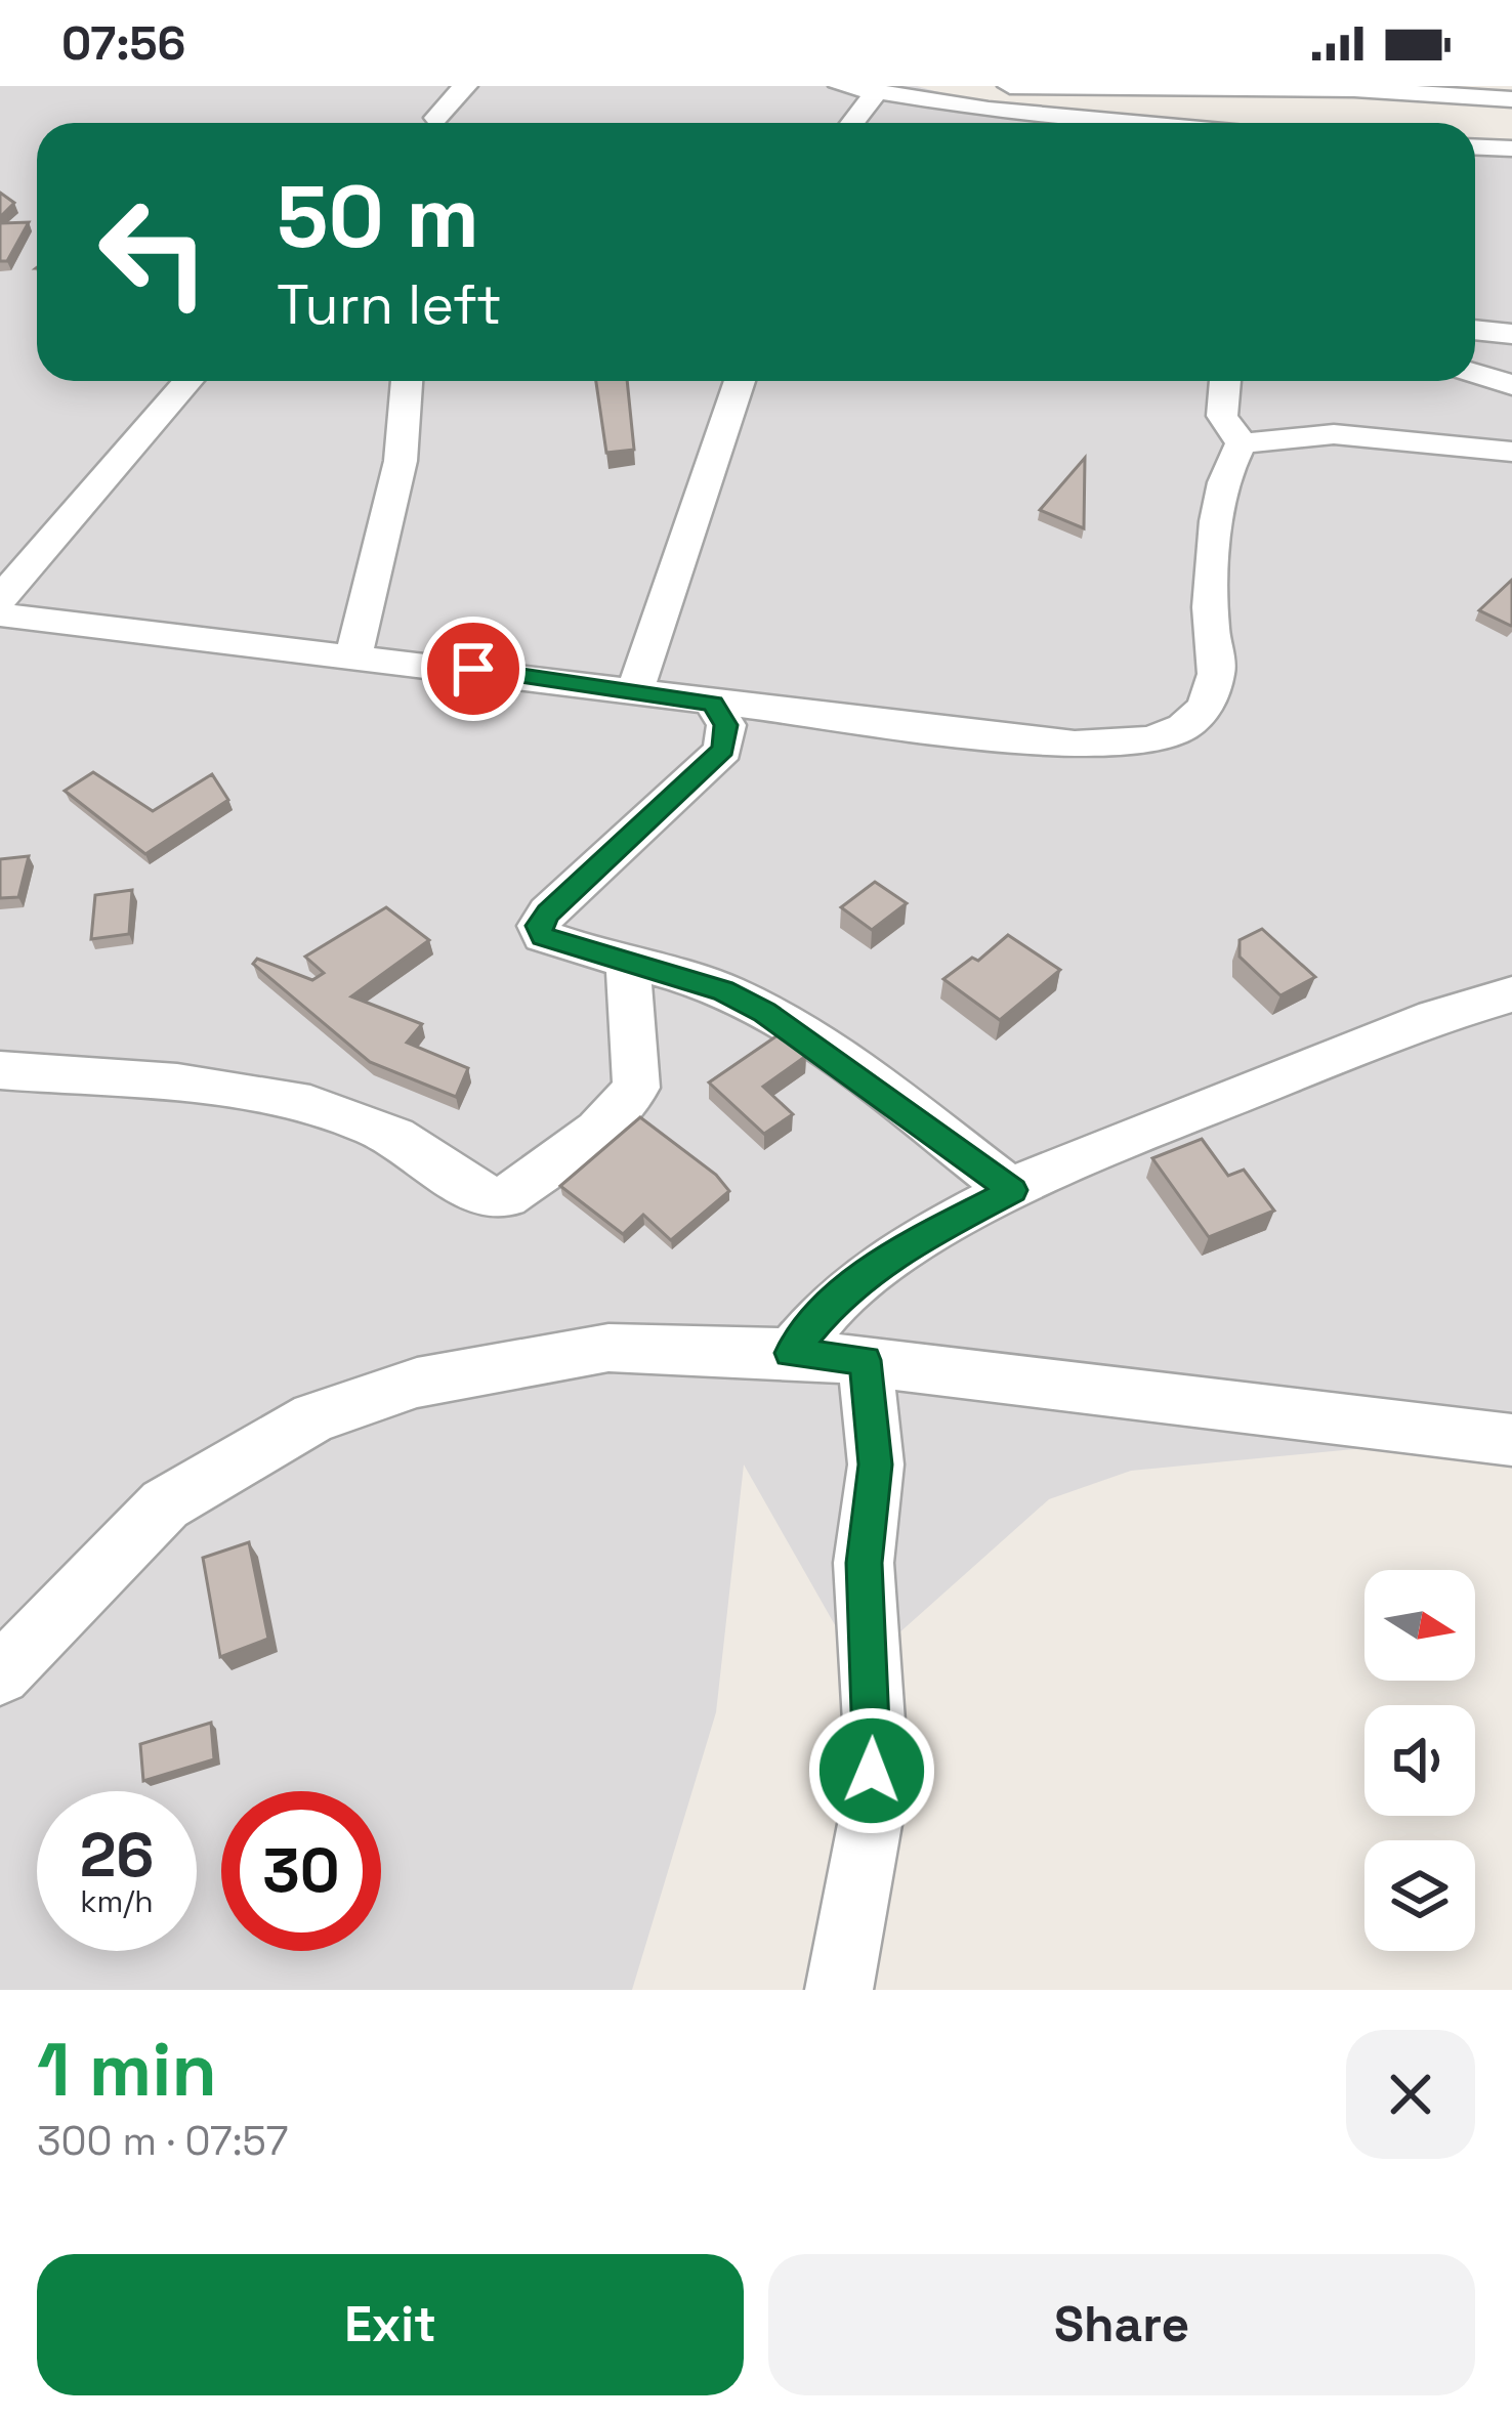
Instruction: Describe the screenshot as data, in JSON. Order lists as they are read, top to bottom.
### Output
{
  "north": "right",
  "page": {
    "status": "07:56",
    "turn": ["50 m", "Turn left"],
    "speed": "26 km/h",
    "limit": "30",
    "heading": ["1 min", "300 m · 07:57"],
    "buttons": ["Exit", "Share"]
  }
}
